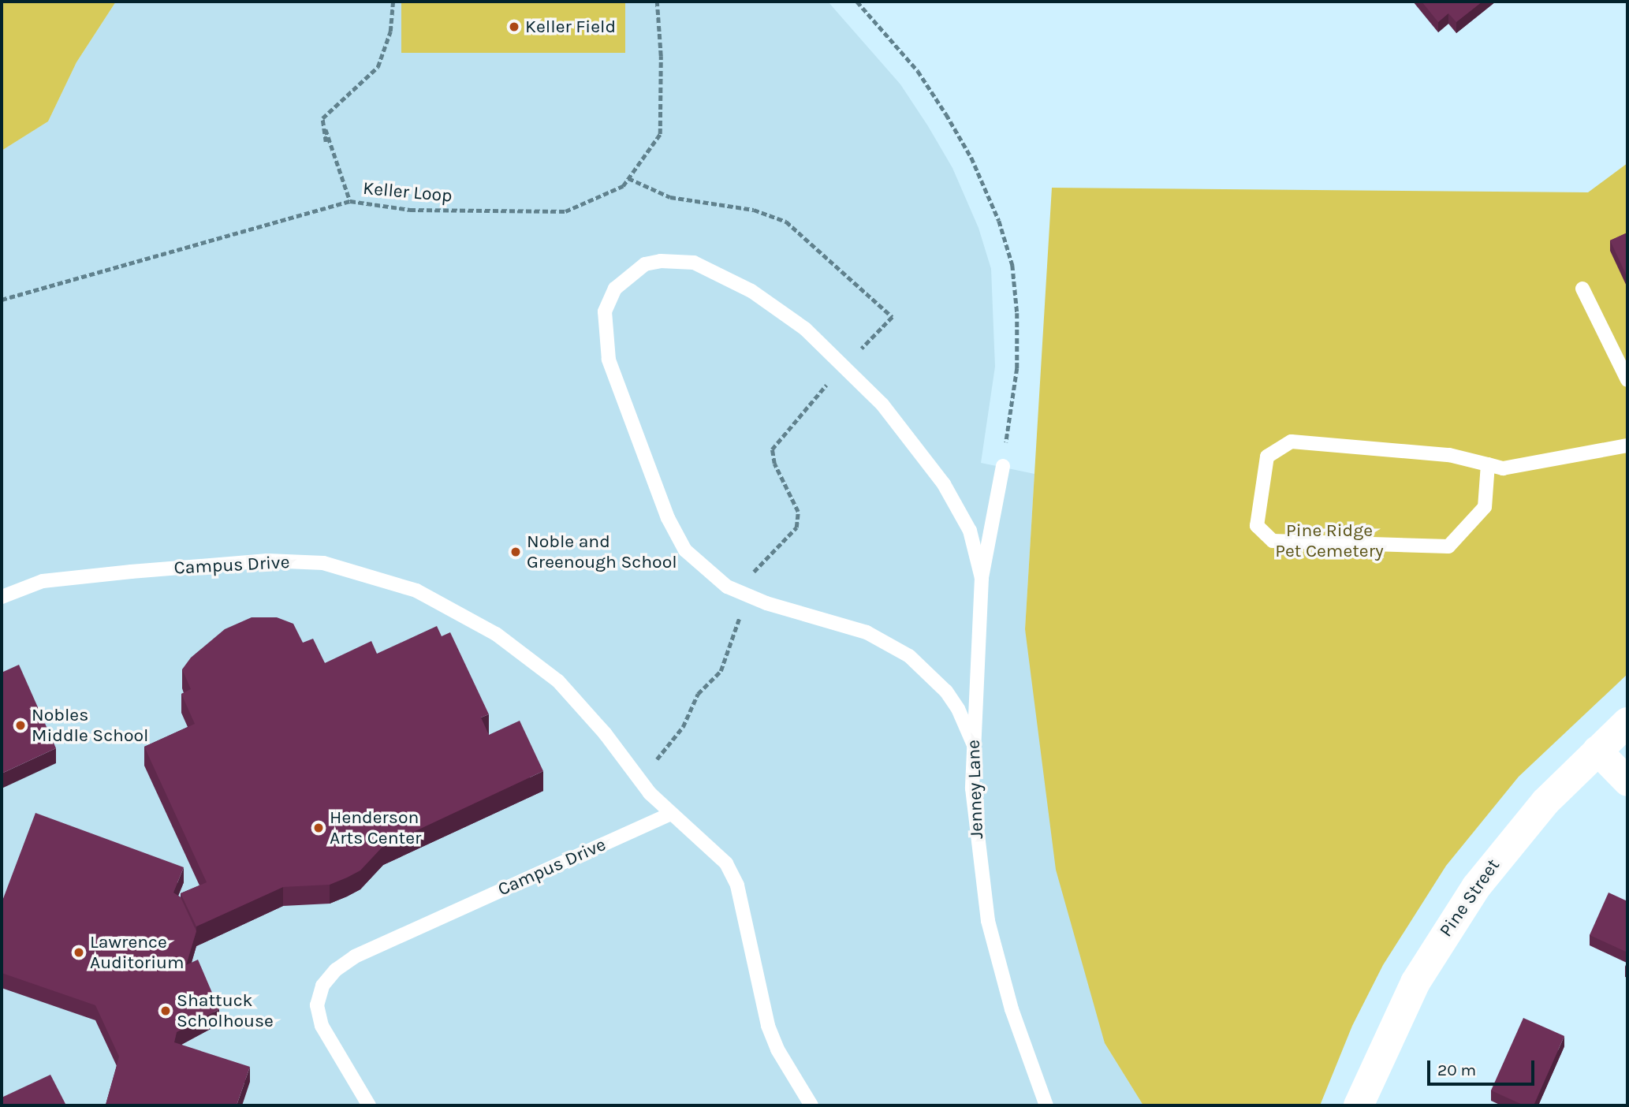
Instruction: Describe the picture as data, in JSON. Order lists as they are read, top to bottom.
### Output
{
  "streets": {
    "street": ["Pine Street"],
    "lane": ["Campus Drive", "Jenney Lane"],
    "path": ["Keller Loop"]
  },
  "parks": ["Pine Ridge Pet Cemetery"],
  "places": [
    "Keller Field",
    "Noble and Greenough School",
    "Nobles Middle School",
    "Henderson Arts Center",
    "Lawrence Auditorium",
    "Shattuck Scholhouse"
  ],
  "scale_bar": "20 m"
}
